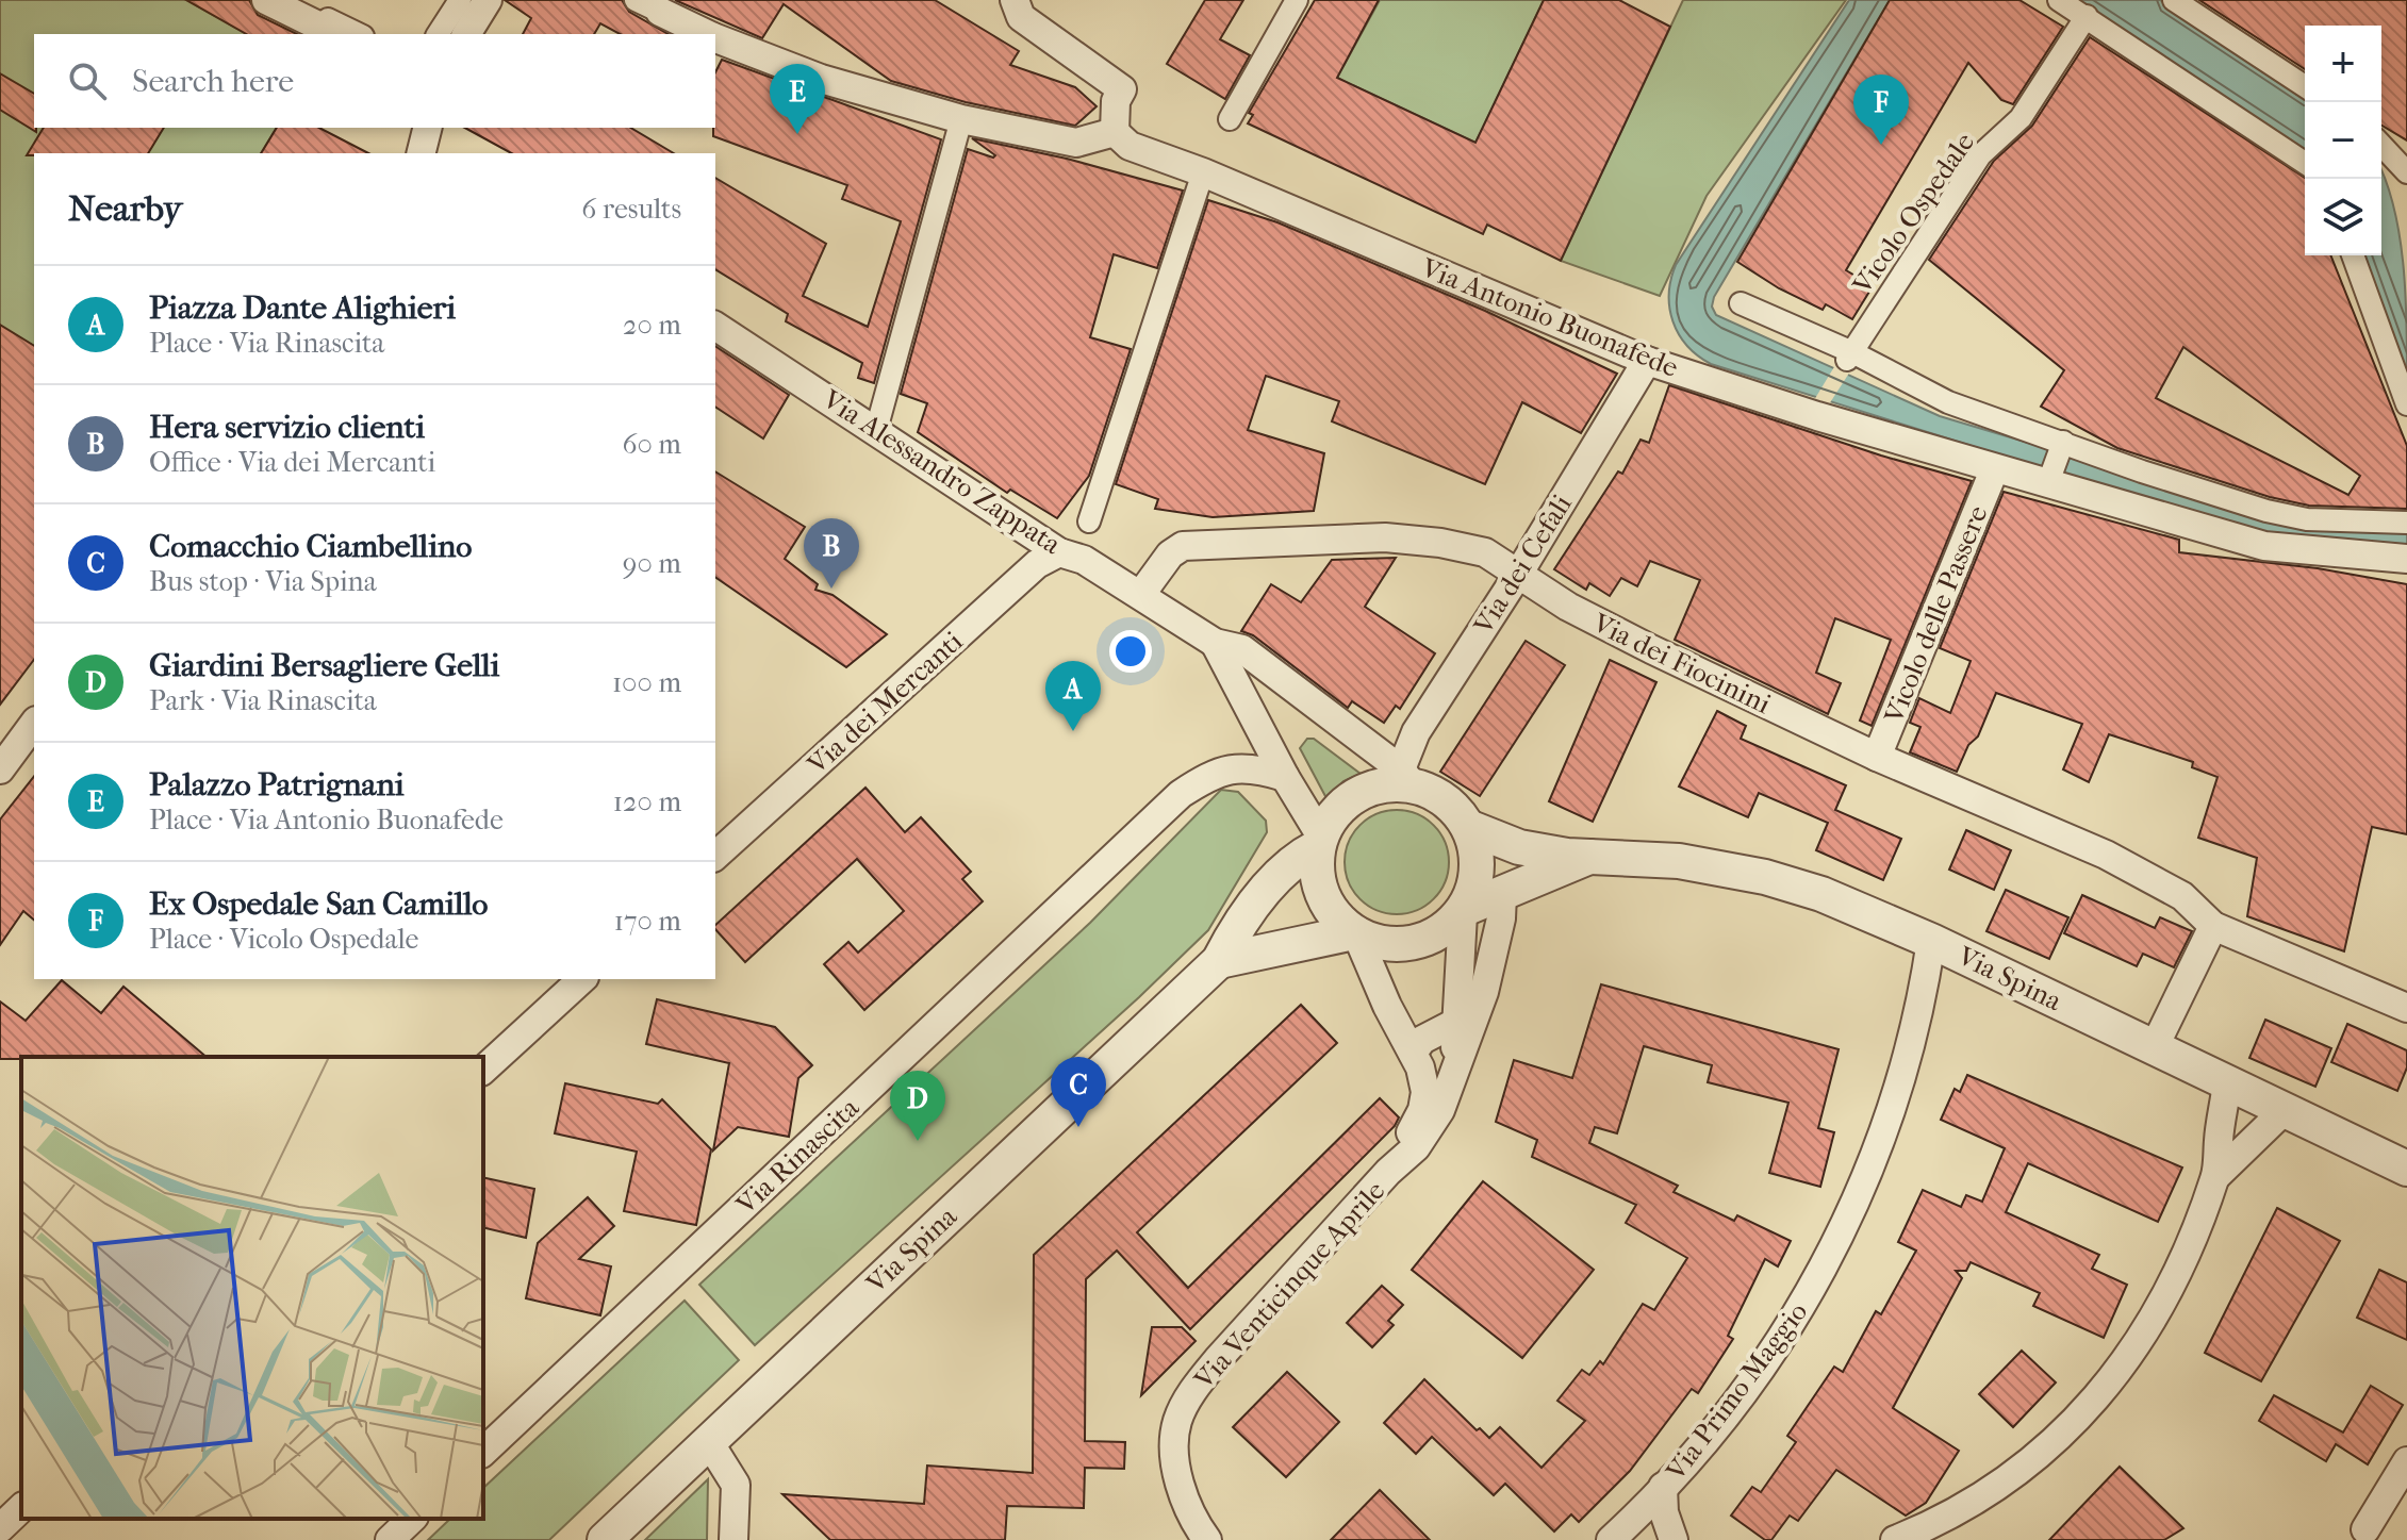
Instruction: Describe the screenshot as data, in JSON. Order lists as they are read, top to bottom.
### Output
{
  "streets": {
    "street": [
      "Vicolo Ospedale",
      "Via Antonio Buonafede",
      "Via Alessandro Zappata",
      "Via dei Cefali",
      "Vicolo delle Passere",
      "Via dei Fiocinini",
      "Via dei Mercanti",
      "Via Spina",
      "Via Rinascita",
      "Via Venticinque Aprile",
      "Via Primo Maggio"
    ]
  },
  "crossings": [
    ["Via Antonio Buonafede", "Via dei Cefali"],
    ["Via Antonio Buonafede", "Vicolo delle Passere"],
    ["Via Alessandro Zappata", "Via dei Cefali"],
    ["Via Alessandro Zappata", "Via dei Fiocinini"],
    ["Via Alessandro Zappata", "Via dei Mercanti"],
    ["Via Alessandro Zappata", "Via Spina"],
    ["Via Alessandro Zappata", "Via Rinascita"],
    ["Via Alessandro Zappata", "Via Venticinque Aprile"],
    ["Via dei Cefali", "Via dei Fiocinini"],
    ["Via dei Cefali", "Via Spina"],
    ["Via dei Cefali", "Via Venticinque Aprile"],
    ["Vicolo delle Passere", "Via dei Fiocinini"],
    ["Via Spina", "Via Venticinque Aprile"],
    ["Via Spina", "Via Primo Maggio"]
  ],
  "page": {
    "map_buttons": ["+", "−"],
    "search": "Search here",
    "pins": [
      "E",
      "F",
      "B",
      "A",
      "C",
      "D"
    ],
    "heading": ["Nearby", "6 results"],
    "list": [
      {
        "mark": "A",
        "name": "Piazza Dante Alighieri",
        "note": "Place · Via Rinascita",
        "value": "20 m"
      },
      {
        "mark": "B",
        "name": "Hera servizio clienti",
        "note": "Office · Via dei Mercanti",
        "value": "60 m"
      },
      {
        "mark": "C",
        "name": "Comacchio Ciambellino",
        "note": "Bus stop · Via Spina",
        "value": "90 m"
      },
      {
        "mark": "D",
        "name": "Giardini Bersagliere Gelli",
        "note": "Park · Via Rinascita",
        "value": "100 m"
      },
      {
        "mark": "E",
        "name": "Palazzo Patrignani",
        "note": "Place · Via Antonio Buonafede",
        "value": "120 m"
      },
      {
        "mark": "F",
        "name": "Ex Ospedale San Camillo",
        "note": "Place · Vicolo Ospedale",
        "value": "170 m"
      }
    ]
  }
}
